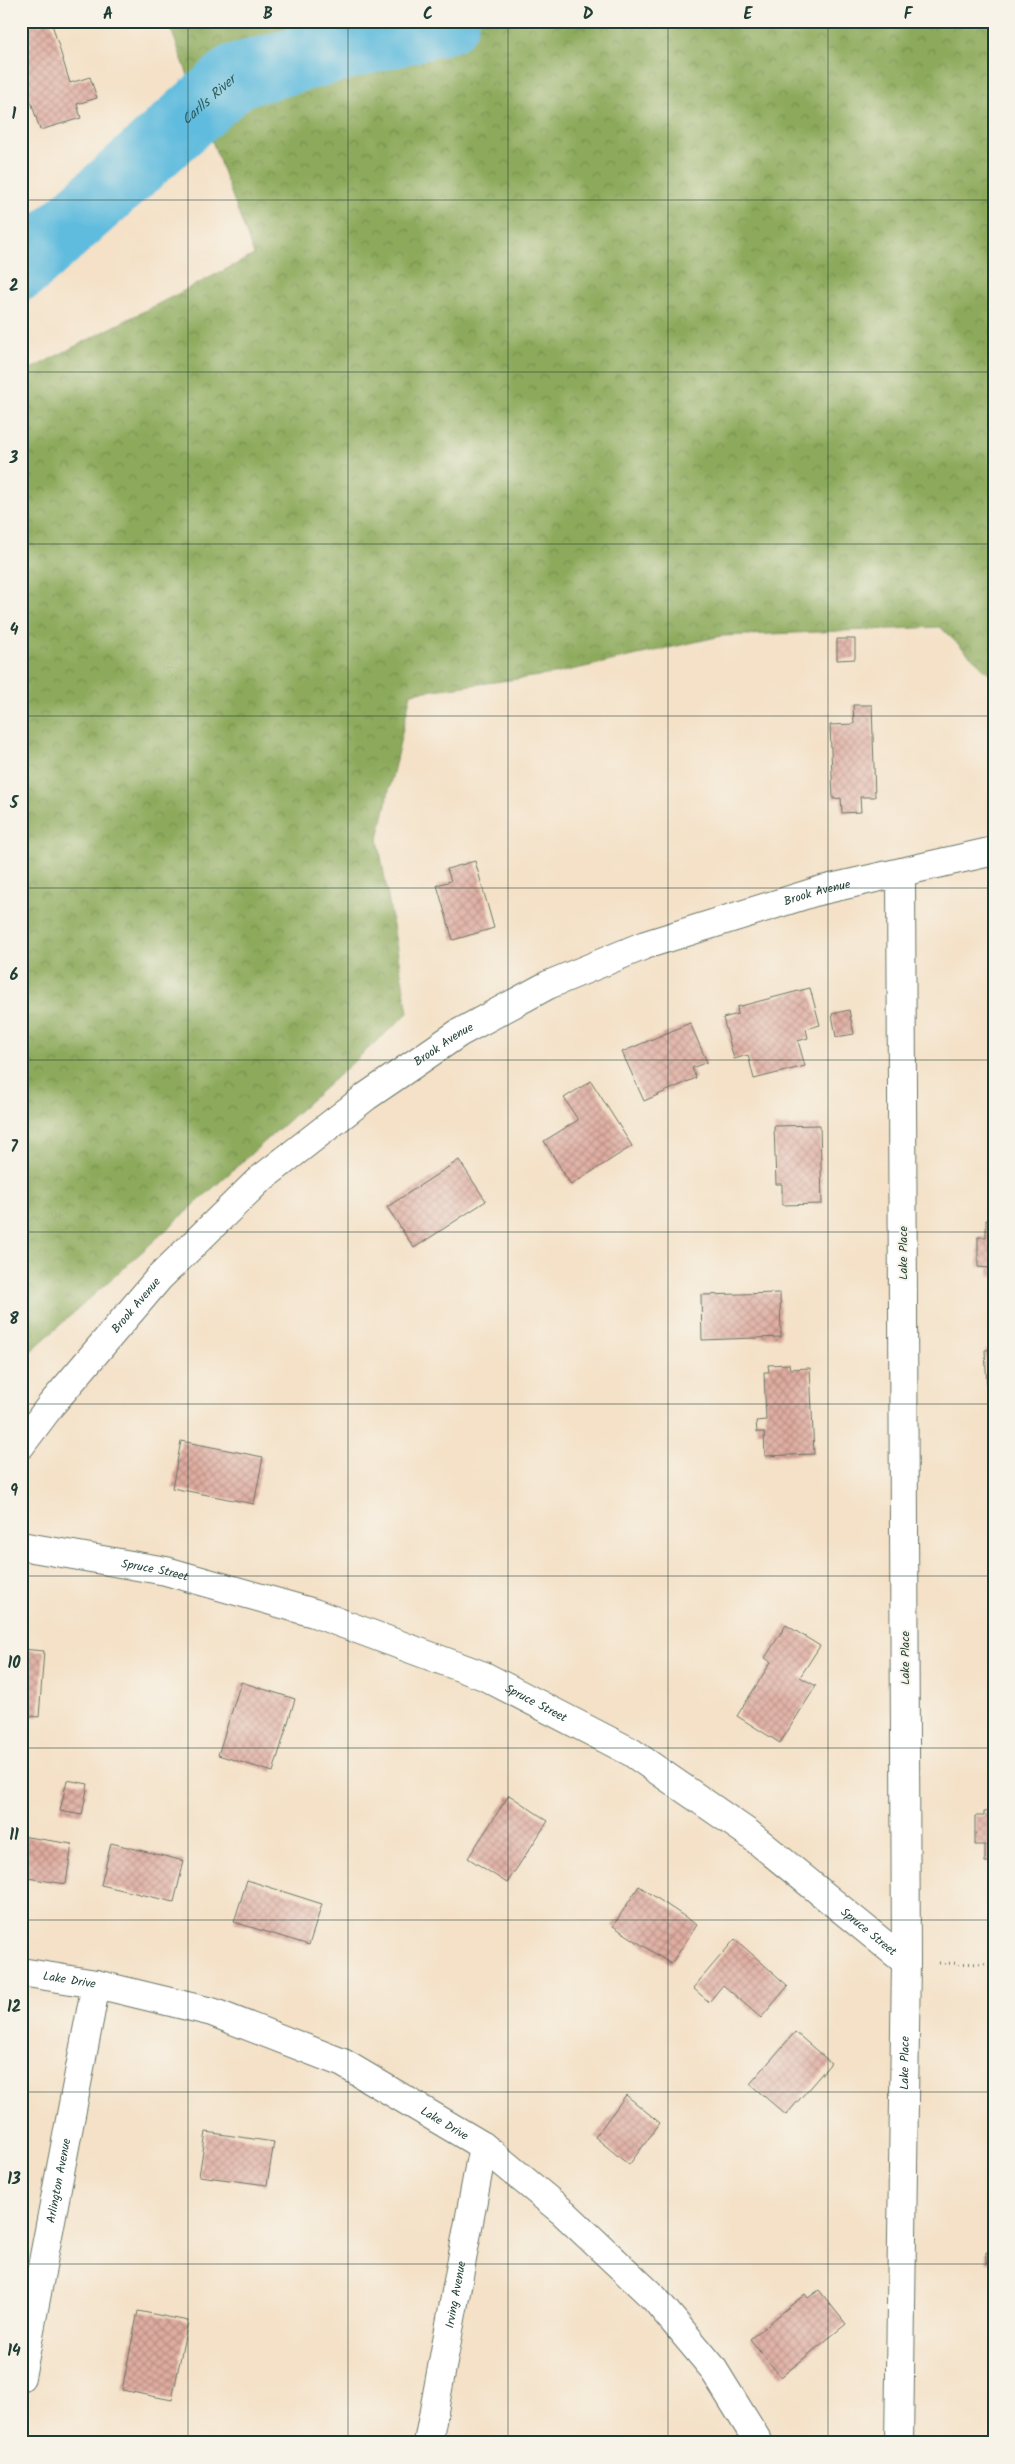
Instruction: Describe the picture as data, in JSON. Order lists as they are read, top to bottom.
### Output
{
  "streets": {
    "street": [
      "Brook Avenue",
      "Lake Place",
      "Spruce Street",
      "Lake Drive",
      "Arlington Avenue",
      "Irving Avenue"
    ]
  },
  "crossings": [
    ["Brook Avenue", "Lake Place"],
    ["Lake Place", "Spruce Street"],
    ["Lake Drive", "Arlington Avenue"],
    ["Lake Drive", "Irving Avenue"]
  ],
  "water": ["Carlls River"],
  "grid": {
    "columns": [
      "A",
      "B",
      "C",
      "D",
      "E",
      "F"
    ],
    "rows": [
      "1",
      "2",
      "3",
      "4",
      "5",
      "6",
      "7",
      "8",
      "9",
      "10",
      "11",
      "12",
      "13",
      "14"
    ]
  }
}
